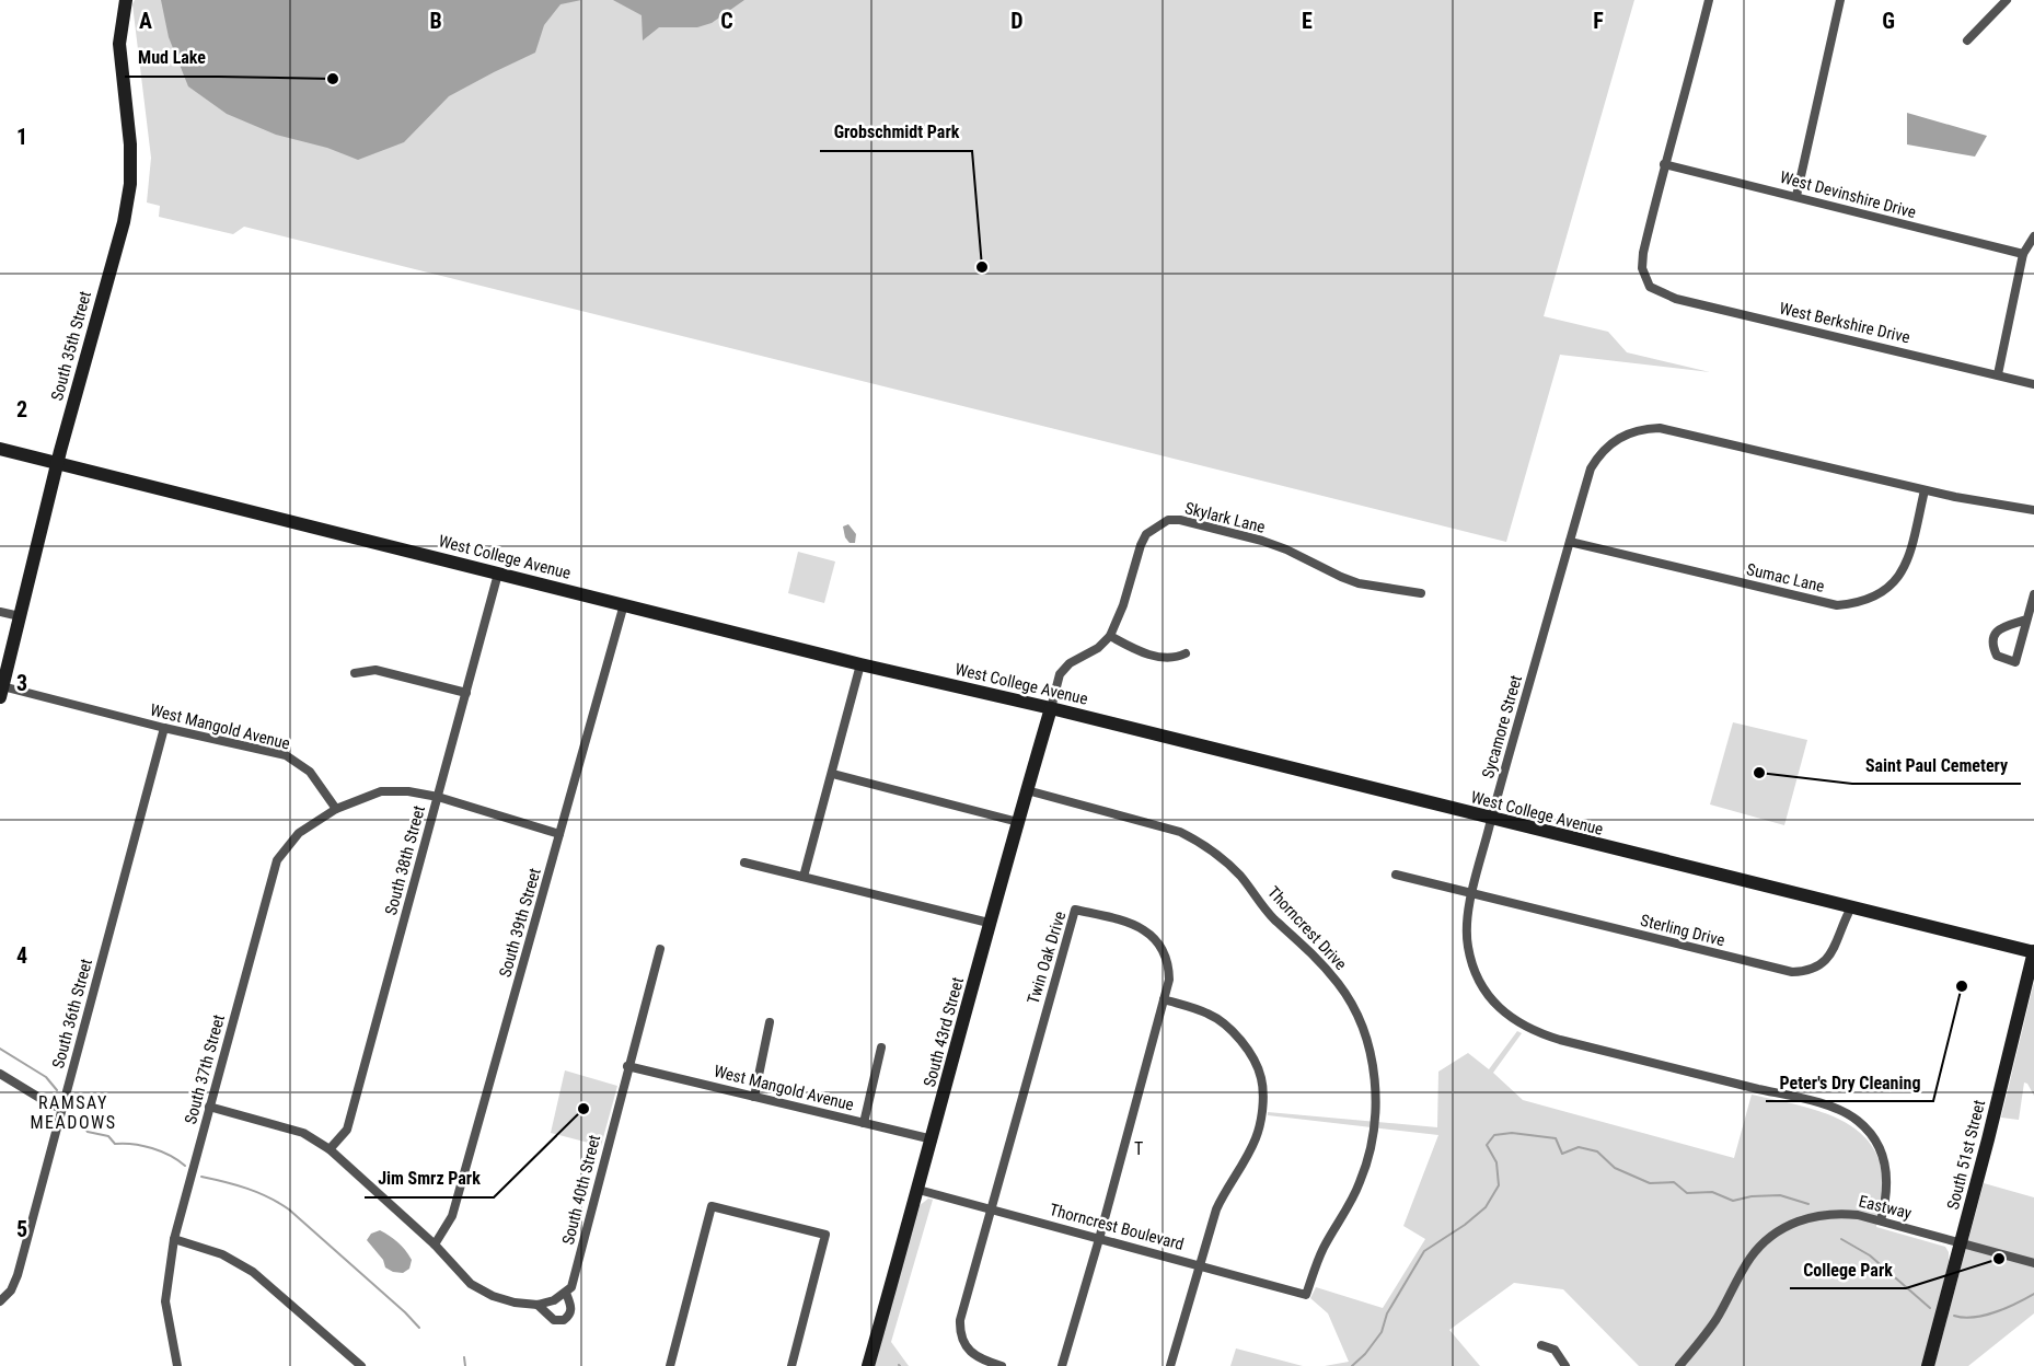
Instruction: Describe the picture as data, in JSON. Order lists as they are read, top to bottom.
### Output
{
  "streets": {
    "street": [
      "West Devinshire Drive",
      "West Berkshire Drive",
      "South 35th Street",
      "Skylark Lane",
      "West College Avenue",
      "Sumac Lane",
      "West Mangold Avenue",
      "Sycamore Street",
      "South 38th Street",
      "South 39th Street",
      "Thorncrest Drive",
      "Sterling Drive",
      "Twin Oak Drive",
      "South 36th Street",
      "South 43rd Street",
      "South 37th Street",
      "South 51st Street",
      "South 40th Street",
      "Eastway",
      "Thorncrest Boulevard"
    ]
  },
  "crossings": [
    ["West Devinshire Drive", "West Berkshire Drive"],
    ["South 35th Street", "West College Avenue"],
    ["South 35th Street", "West Mangold Avenue"],
    ["Skylark Lane", "West College Avenue"],
    ["Skylark Lane", "South 43rd Street"],
    ["West College Avenue", "Sycamore Street"],
    ["West College Avenue", "South 38th Street"],
    ["West College Avenue", "South 39th Street"],
    ["West College Avenue", "Sterling Drive"],
    ["West College Avenue", "South 43rd Street"],
    ["West College Avenue", "South 51st Street"],
    ["Sumac Lane", "Sycamore Street"],
    ["West Mangold Avenue", "South 36th Street"],
    ["West Mangold Avenue", "South 43rd Street"],
    ["West Mangold Avenue", "South 37th Street"],
    ["West Mangold Avenue", "South 40th Street"],
    ["Sycamore Street", "Sterling Drive"],
    ["Sycamore Street", "Eastway"],
    ["Thorncrest Drive", "South 43rd Street"],
    ["Thorncrest Drive", "Thorncrest Boulevard"],
    ["Twin Oak Drive", "Thorncrest Boulevard"],
    ["South 43rd Street", "Thorncrest Boulevard"],
    ["South 51st Street", "Eastway"]
  ],
  "districts": ["RAMSAY MEADOWS", "T"],
  "places": [
    "Mud Lake",
    "Grobschmidt Park",
    "Saint Paul Cemetery",
    "Peter's Dry Cleaning",
    "Jim Smrz Park",
    "College Park"
  ],
  "grid": {
    "columns": [
      "A",
      "B",
      "C",
      "D",
      "E",
      "F",
      "G"
    ],
    "rows": [
      "1",
      "2",
      "3",
      "4",
      "5"
    ]
  }
}
